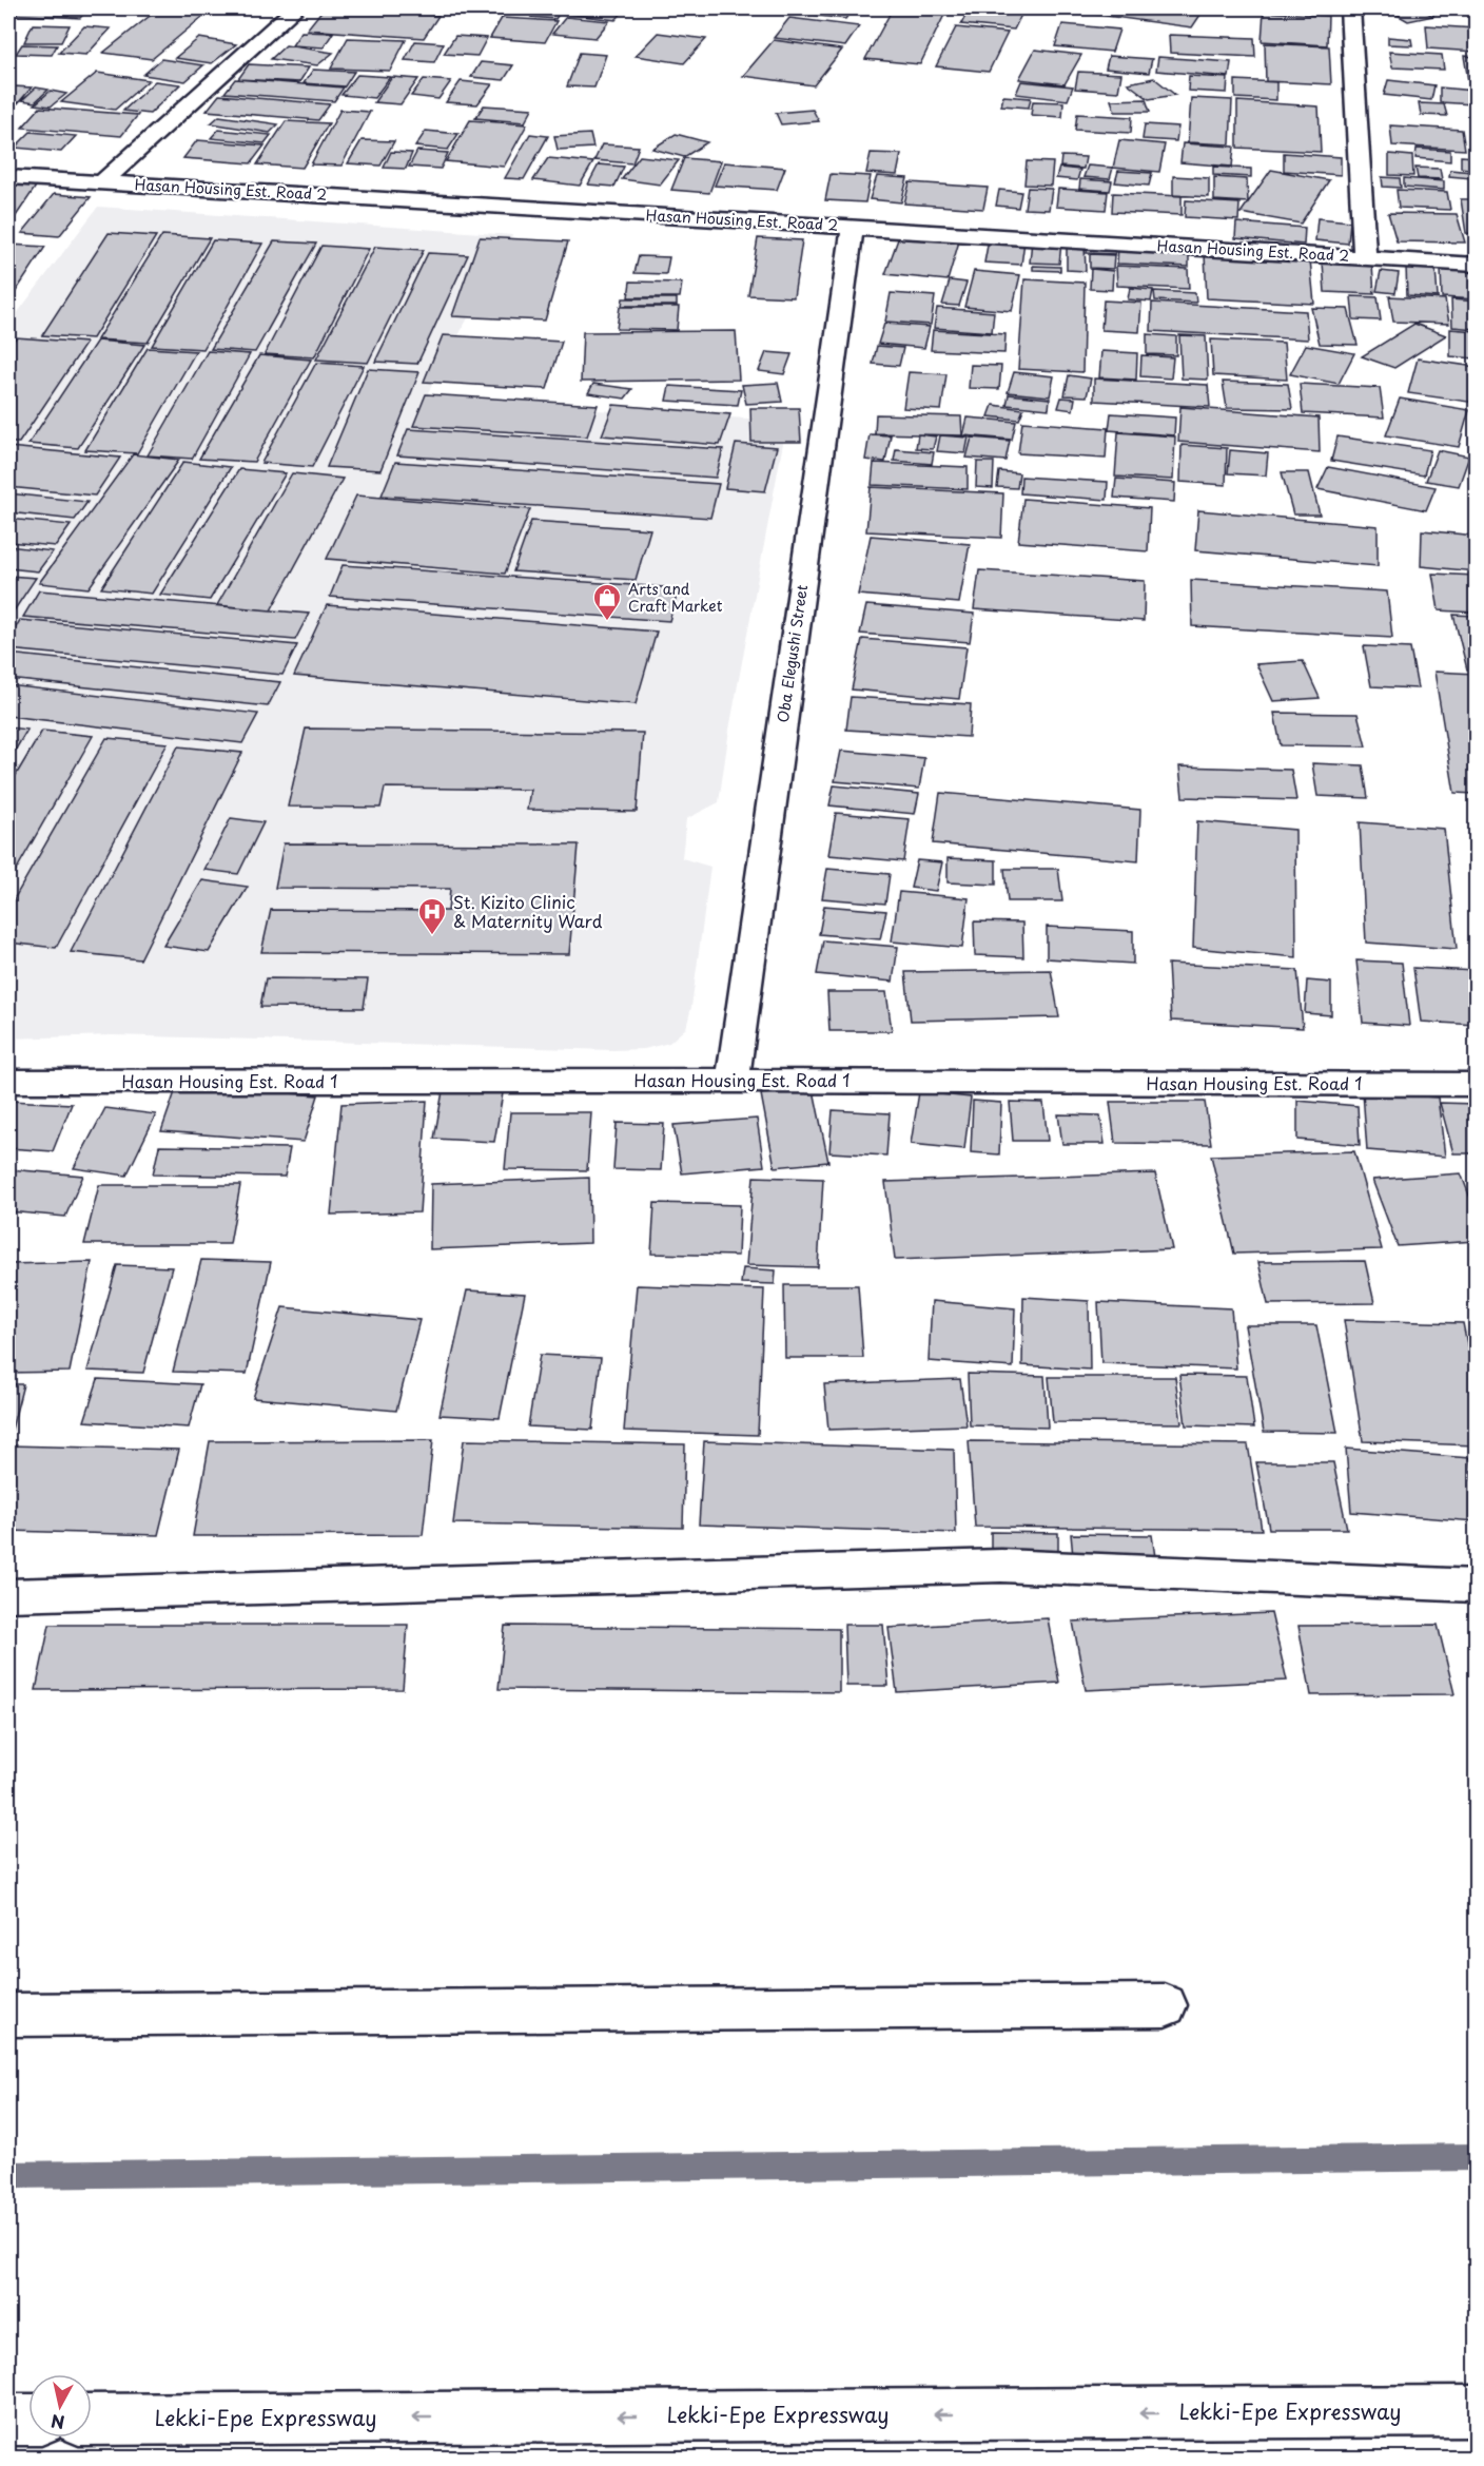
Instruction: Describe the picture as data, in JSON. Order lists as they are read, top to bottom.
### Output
{
  "streets": {
    "main road": [
      "Hasan Housing Est. Road 2",
      "Oba Elegushi Street",
      "Hasan Housing Est. Road 1",
      "Lekki-Epe Expressway"
    ]
  },
  "crossings": [
    ["Hasan Housing Est. Road 2", "Oba Elegushi Street"],
    ["Oba Elegushi Street", "Hasan Housing Est. Road 1"]
  ],
  "one_way": ["Lekki-Epe Expressway"],
  "places": {
    "shop": ["Arts and Craft Market"],
    "hospital": ["St. Kizito Clinic & Maternity Ward"]
  },
  "north": "bottom"
}
